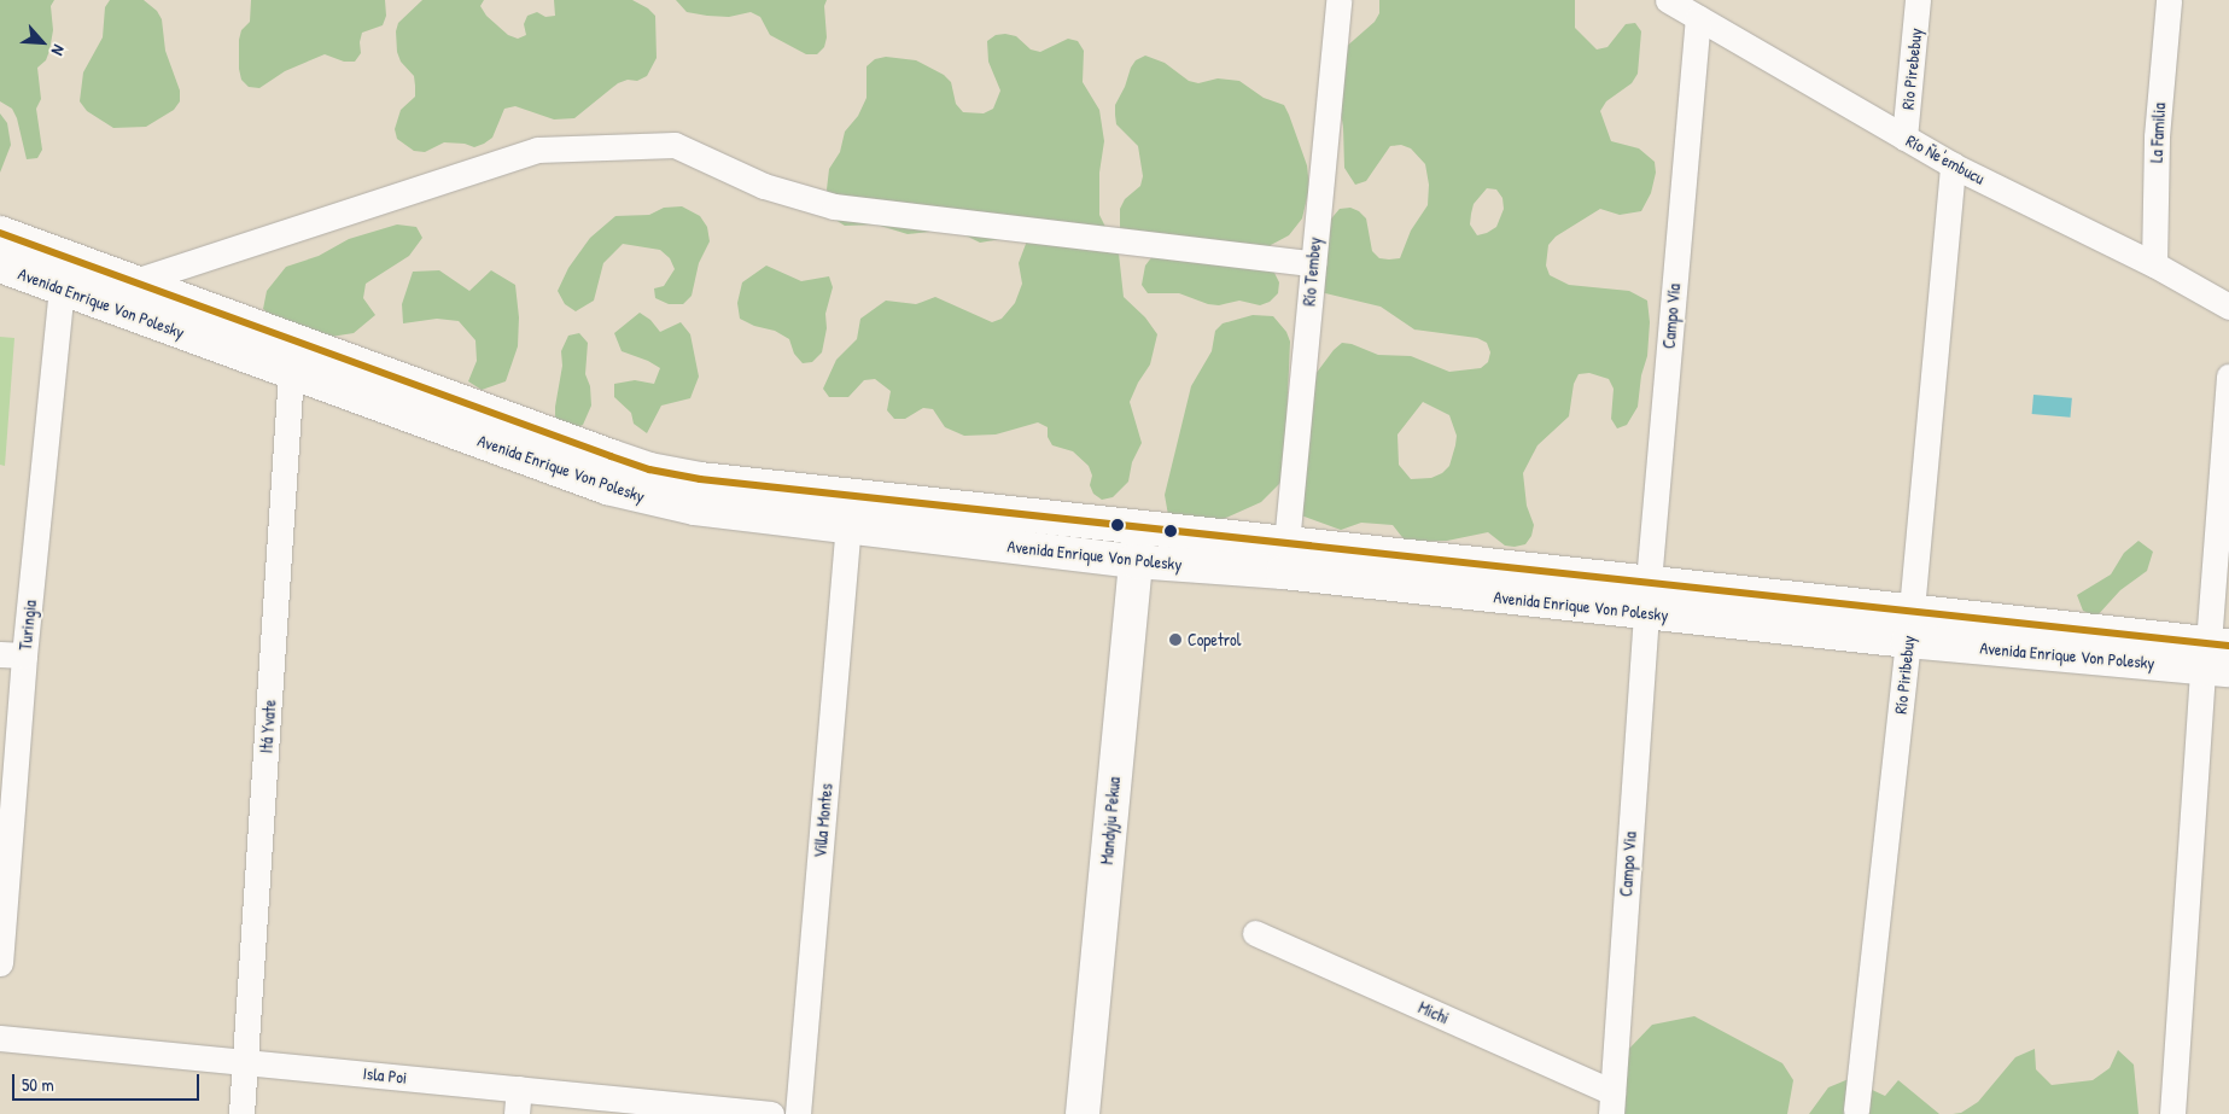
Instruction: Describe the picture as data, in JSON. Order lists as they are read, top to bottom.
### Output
{
  "streets": {
    "main road": ["Avenida Enrique Von Polesky", "Mandyju Pekua"],
    "street": [
      "Rio Pirebebuy",
      "La Familia",
      "Río Ñe'embucu",
      "Río Tembey",
      "Campo Vía",
      "Turingia",
      "Río Piribebuy",
      "Itá Yvate",
      "Villa Montes",
      "Campo Via",
      "Michi",
      "Isla Poi"
    ]
  },
  "crossings": [
    ["Rio Pirebebuy", "Río Ñe'embucu"],
    ["La Familia", "Río Ñe'embucu"],
    ["Río Ñe'embucu", "Campo Vía"],
    ["Río Ñe'embucu", "Río Piribebuy"],
    ["Río Tembey", "Avenida Enrique Von Polesky"],
    ["Avenida Enrique Von Polesky", "Campo Vía"],
    ["Avenida Enrique Von Polesky", "Turingia"],
    ["Avenida Enrique Von Polesky", "Río Piribebuy"],
    ["Avenida Enrique Von Polesky", "Itá Yvate"],
    ["Avenida Enrique Von Polesky", "Villa Montes"],
    ["Avenida Enrique Von Polesky", "Mandyju Pekua"],
    ["Avenida Enrique Von Polesky", "Campo Via"],
    ["Campo Vía", "Campo Via"],
    ["Itá Yvate", "Isla Poi"],
    ["Campo Via", "Michi"]
  ],
  "places": ["Copetrol"],
  "scale_bar": "50 m",
  "north": "bottom right"
}
